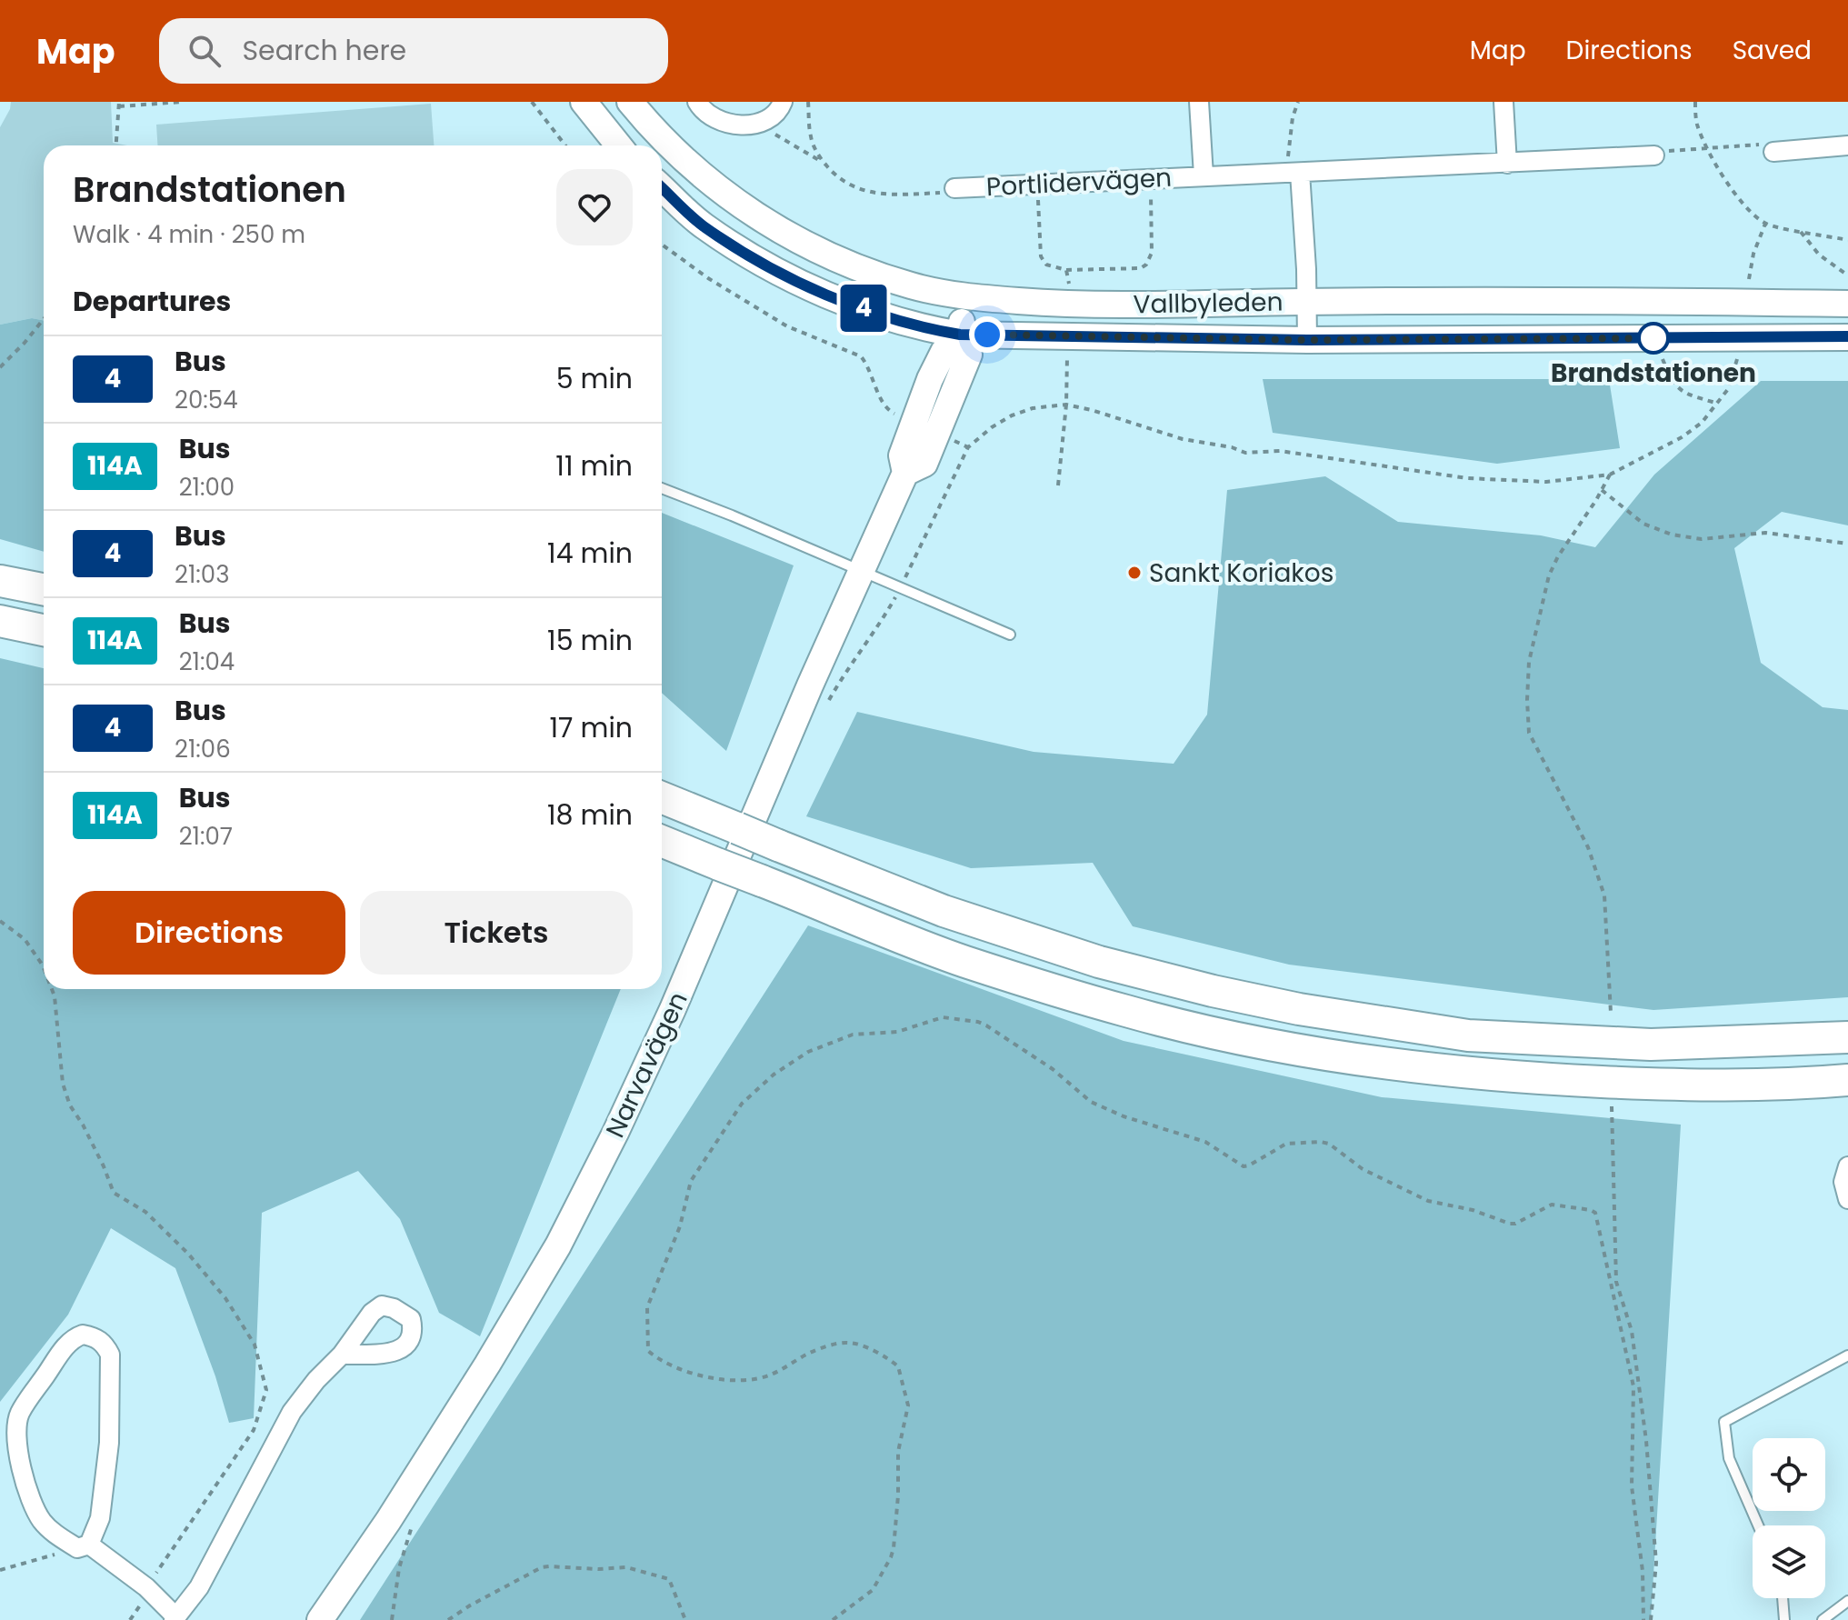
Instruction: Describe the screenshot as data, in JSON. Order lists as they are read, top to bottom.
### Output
{
  "streets": {
    "main road": ["Vallbyleden", "Narvavägen"],
    "street": ["Portlidervägen"]
  },
  "crossings": [
    ["Vallbyleden", "Narvavägen"]
  ],
  "places": ["Brandstationen", "Sankt Koriakos"],
  "lines": ["bus line 4"],
  "page": {
    "header": "Map",
    "search": "Search here",
    "nav": ["Map", "Directions", "Saved"],
    "on_map": "4",
    "heading": [
      ["Brandstationen", "Walk · 4 min · 250 m"],
      "Departures"
    ],
    "list": [
      {
        "mark": "4",
        "name": "Bus",
        "note": "20:54",
        "value": "5 min"
      },
      {
        "mark": "114A",
        "name": "Bus",
        "note": "21:00",
        "value": "11 min"
      },
      {
        "mark": "4",
        "name": "Bus",
        "note": "21:03",
        "value": "14 min"
      },
      {
        "mark": "114A",
        "name": "Bus",
        "note": "21:04",
        "value": "15 min"
      },
      {
        "mark": "4",
        "name": "Bus",
        "note": "21:06",
        "value": "17 min"
      },
      {
        "mark": "114A",
        "name": "Bus",
        "note": "21:07",
        "value": "18 min"
      }
    ],
    "buttons": ["Directions", "Tickets"]
  }
}
